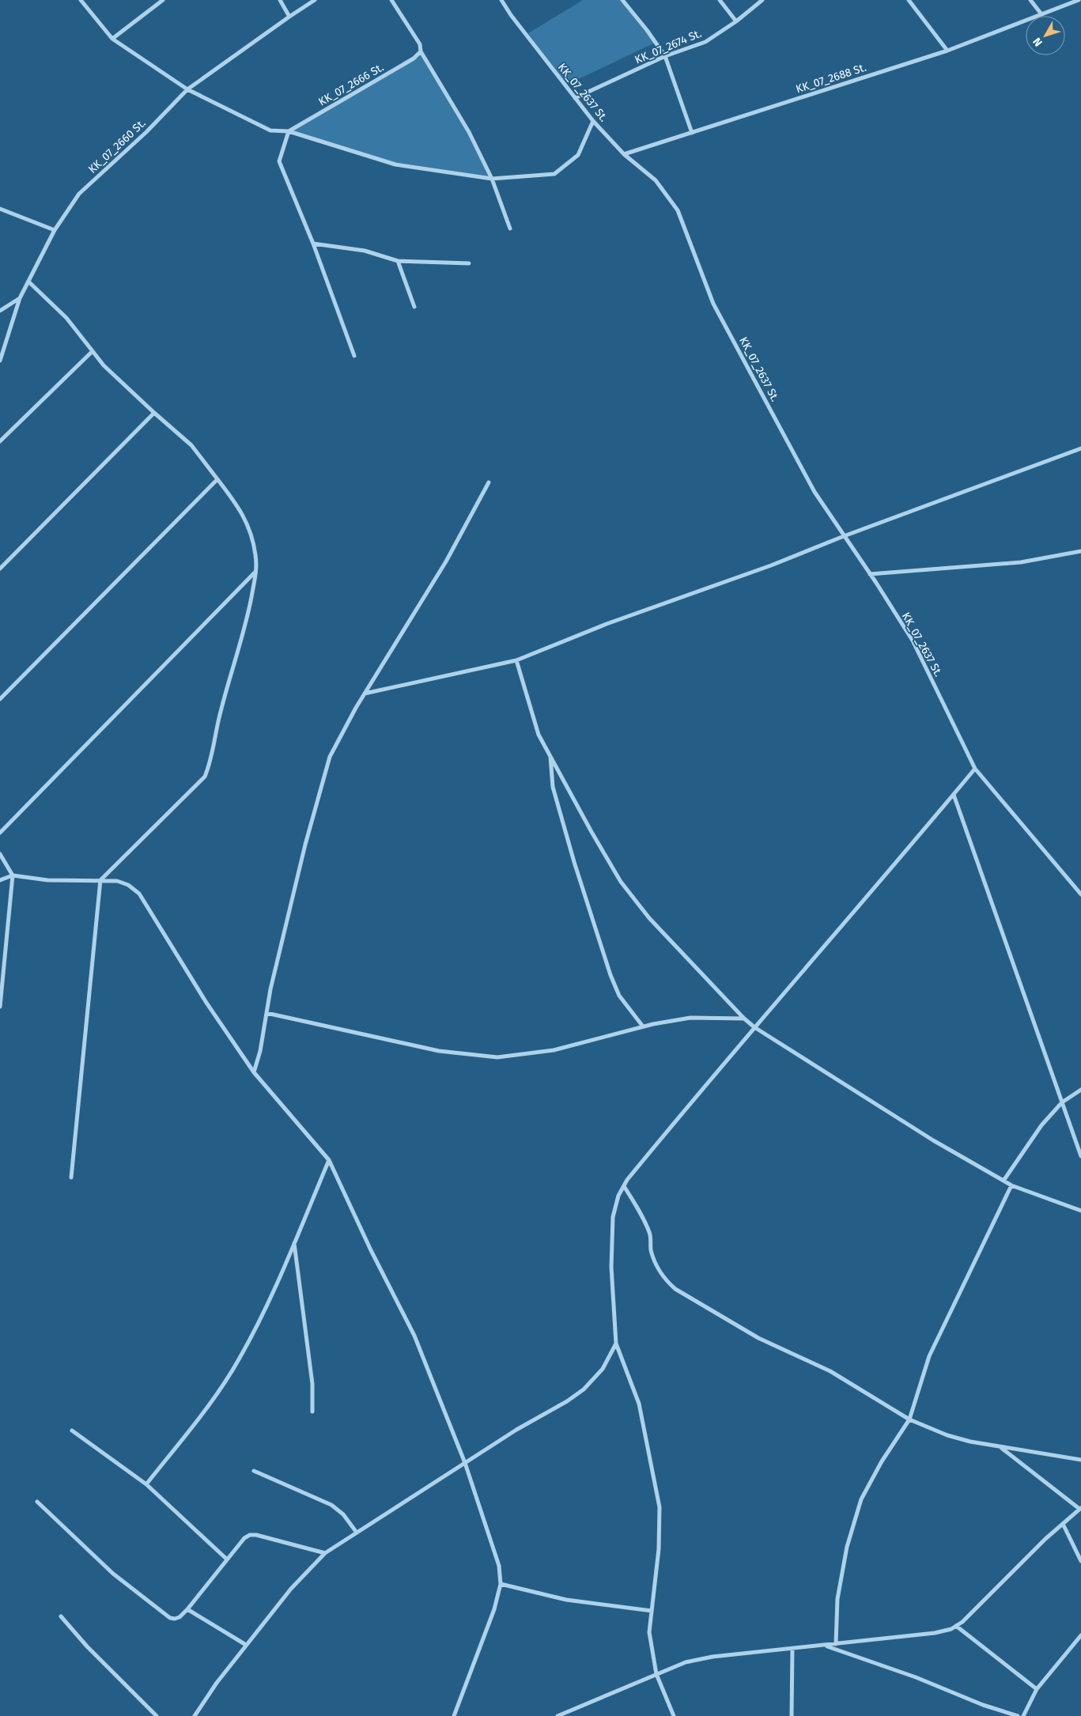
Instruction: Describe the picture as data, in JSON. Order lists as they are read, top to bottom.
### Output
{
  "streets": {
    "street": [
      "KK_07_2674 St.",
      "KK_07_2688 St.",
      "KK_07_2666 St.",
      "KK_07_2637 St.",
      "KK_07_2660 St."
    ]
  },
  "crossings": [
    ["KK_07_2674 St.", "KK_07_2637 St."],
    ["KK_07_2688 St.", "KK_07_2637 St."]
  ],
  "north": "bottom left"
}
